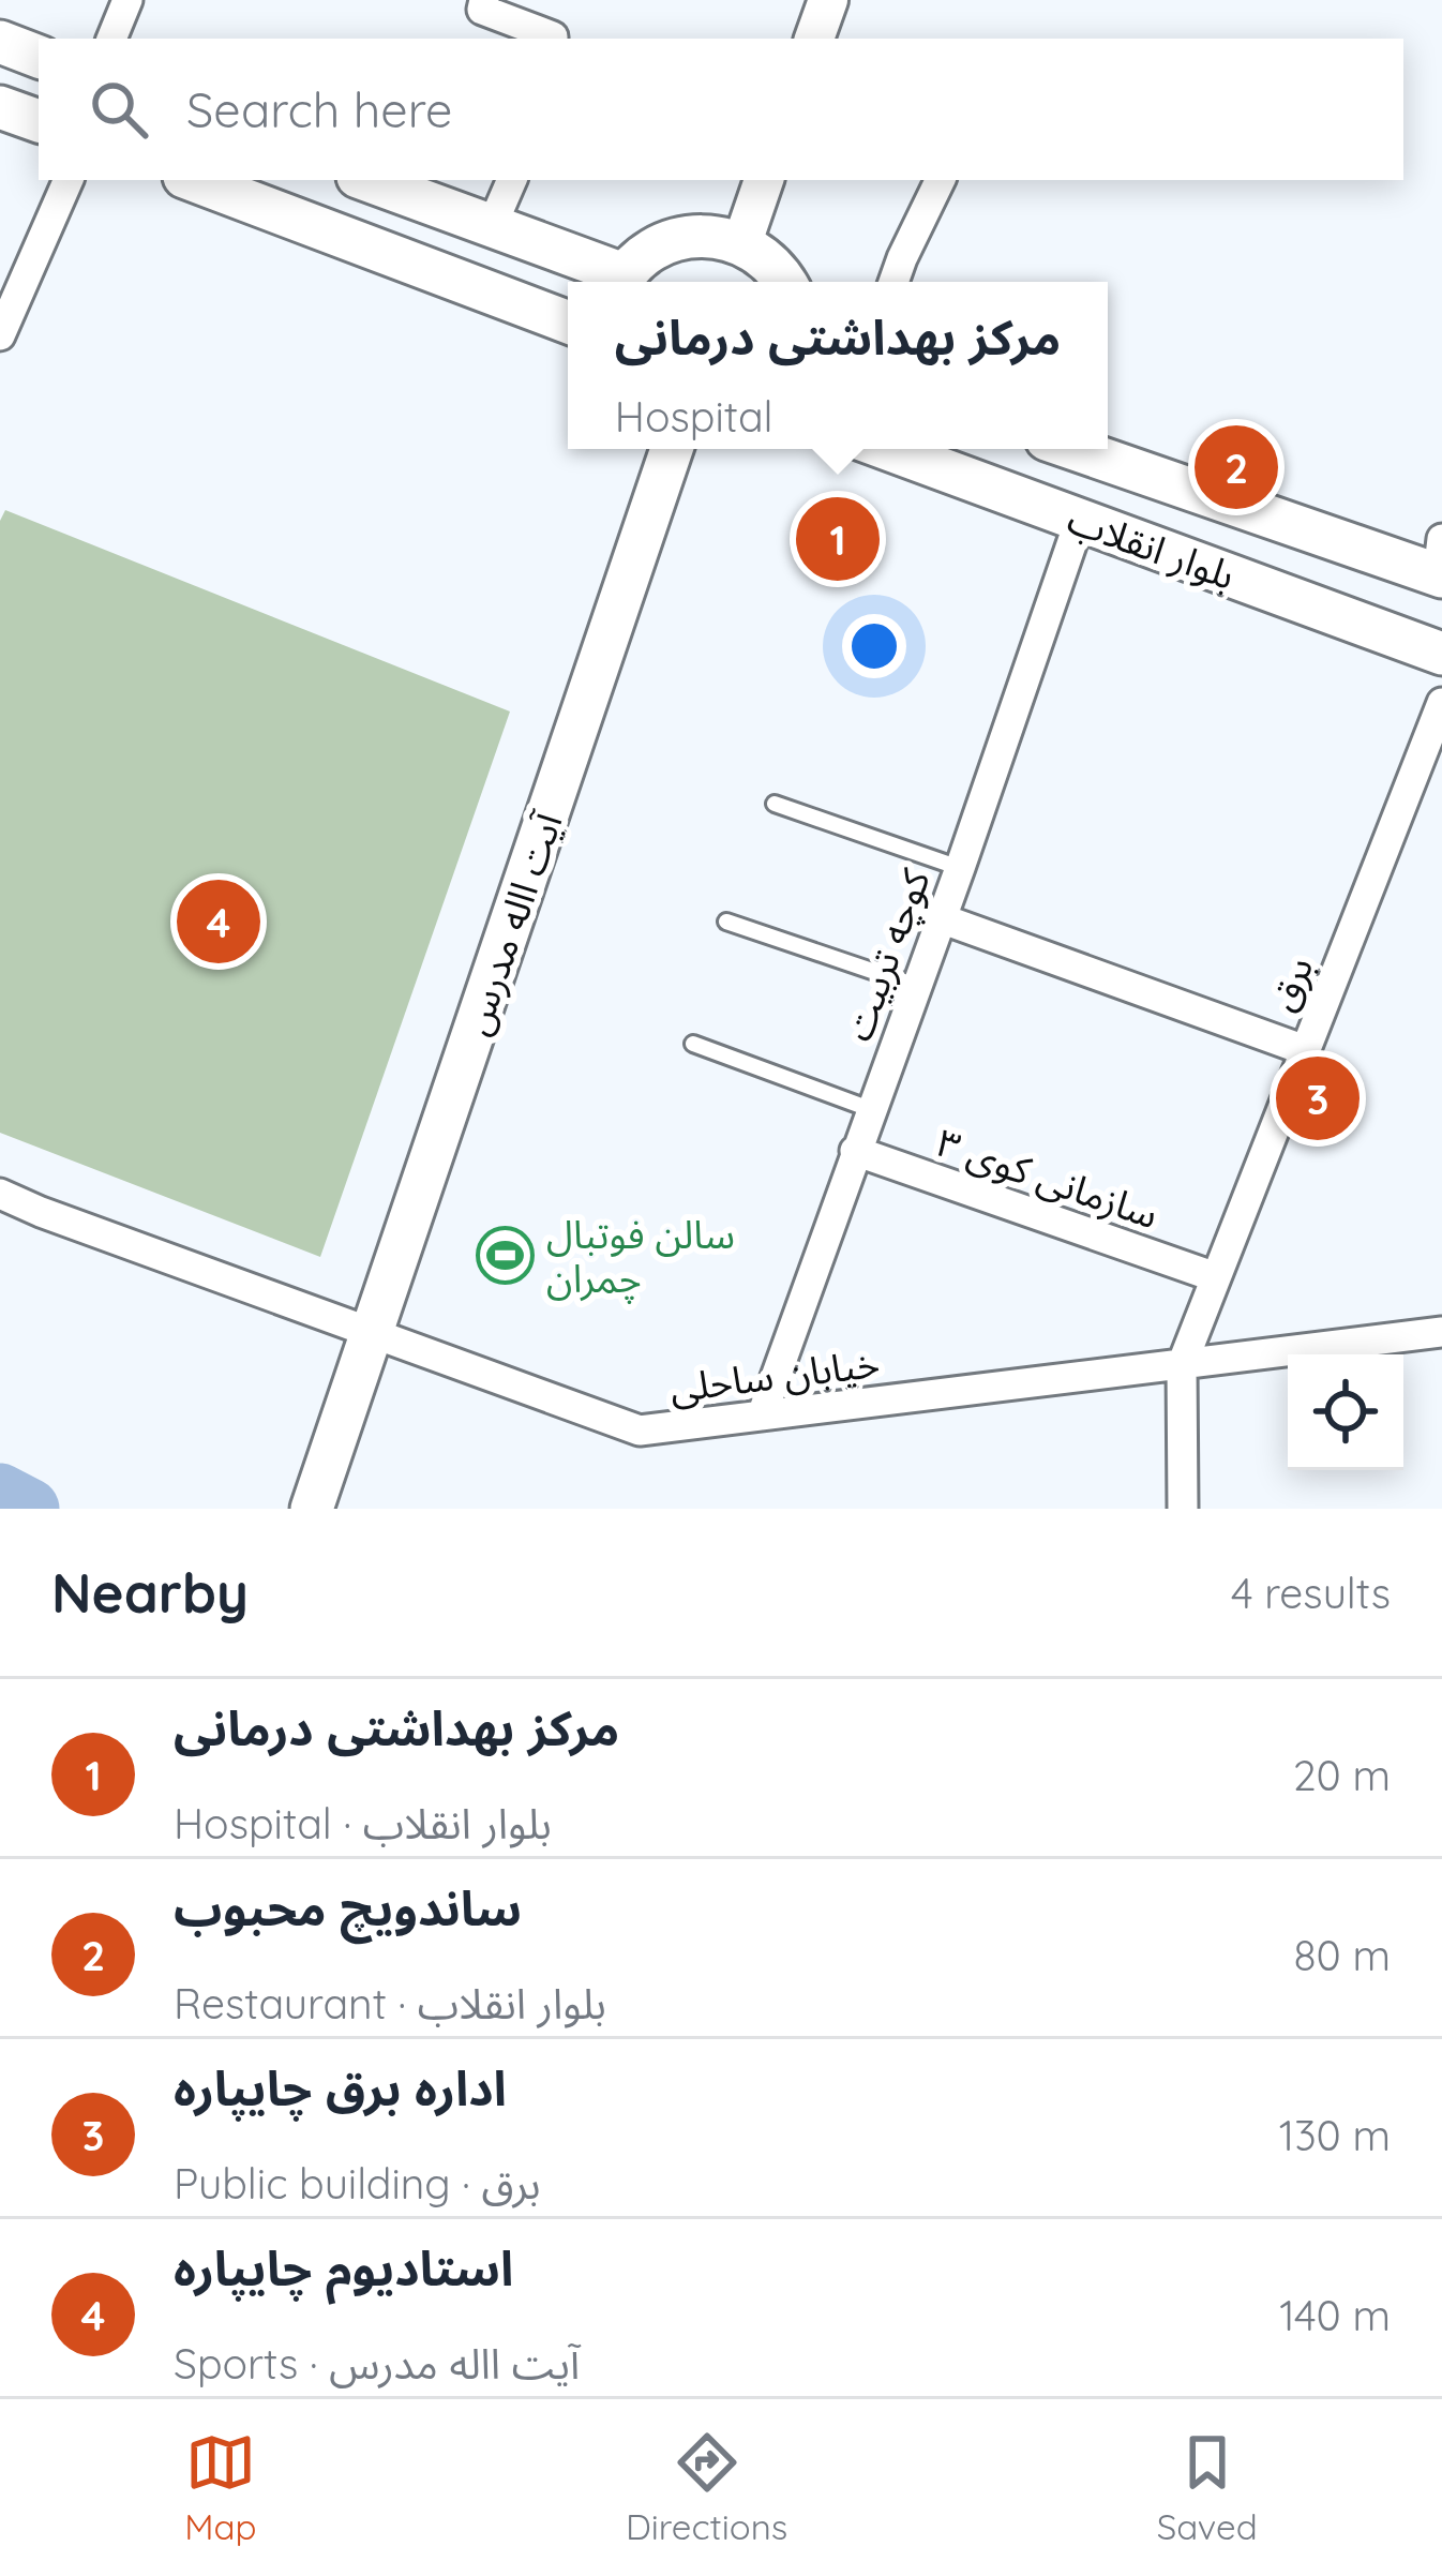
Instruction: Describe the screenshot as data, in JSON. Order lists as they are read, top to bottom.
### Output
{
  "streets": {
    "main road": ["بلوار انقلاب", "آیت االه مدرس"],
    "street": [
      "کوچه تربیت",
      "برق",
      "سازمانی کوی ۳",
      "خیابان ساحلی"
    ]
  },
  "crossings": [
    ["بلوار انقلاب", "کوچه تربیت"],
    ["آیت االه مدرس", "خیابان ساحلی"],
    ["کوچه تربیت", "سازمانی کوی ۳"],
    ["کوچه تربیت", "خیابان ساحلی"],
    ["برق", "سازمانی کوی ۳"],
    ["برق", "خیابان ساحلی"]
  ],
  "places": {
    "sports": ["سالن فوتبال چمران"]
  },
  "page": {
    "search": "Search here",
    "popup": ["مرکز بهداشتی درمانی", "Hospital"],
    "pins": [
      "2",
      "1",
      "4",
      "3"
    ],
    "heading": ["Nearby", "4 results"],
    "list": [
      {
        "mark": "1",
        "name": "مرکز بهداشتی درمانی",
        "note": "Hospital · بلوار انقلاب",
        "value": "20 m"
      },
      {
        "mark": "2",
        "name": "ساندویچ محبوب",
        "note": "Restaurant · بلوار انقلاب",
        "value": "80 m"
      },
      {
        "mark": "3",
        "name": "اداره برق چایپاره",
        "note": "Public building · برق",
        "value": "130 m"
      },
      {
        "mark": "4",
        "name": "استادیوم چایپاره",
        "note": "Sports · آیت االه مدرس",
        "value": "140 m"
      }
    ],
    "nav": ["Map", "Directions", "Saved"]
  }
}
